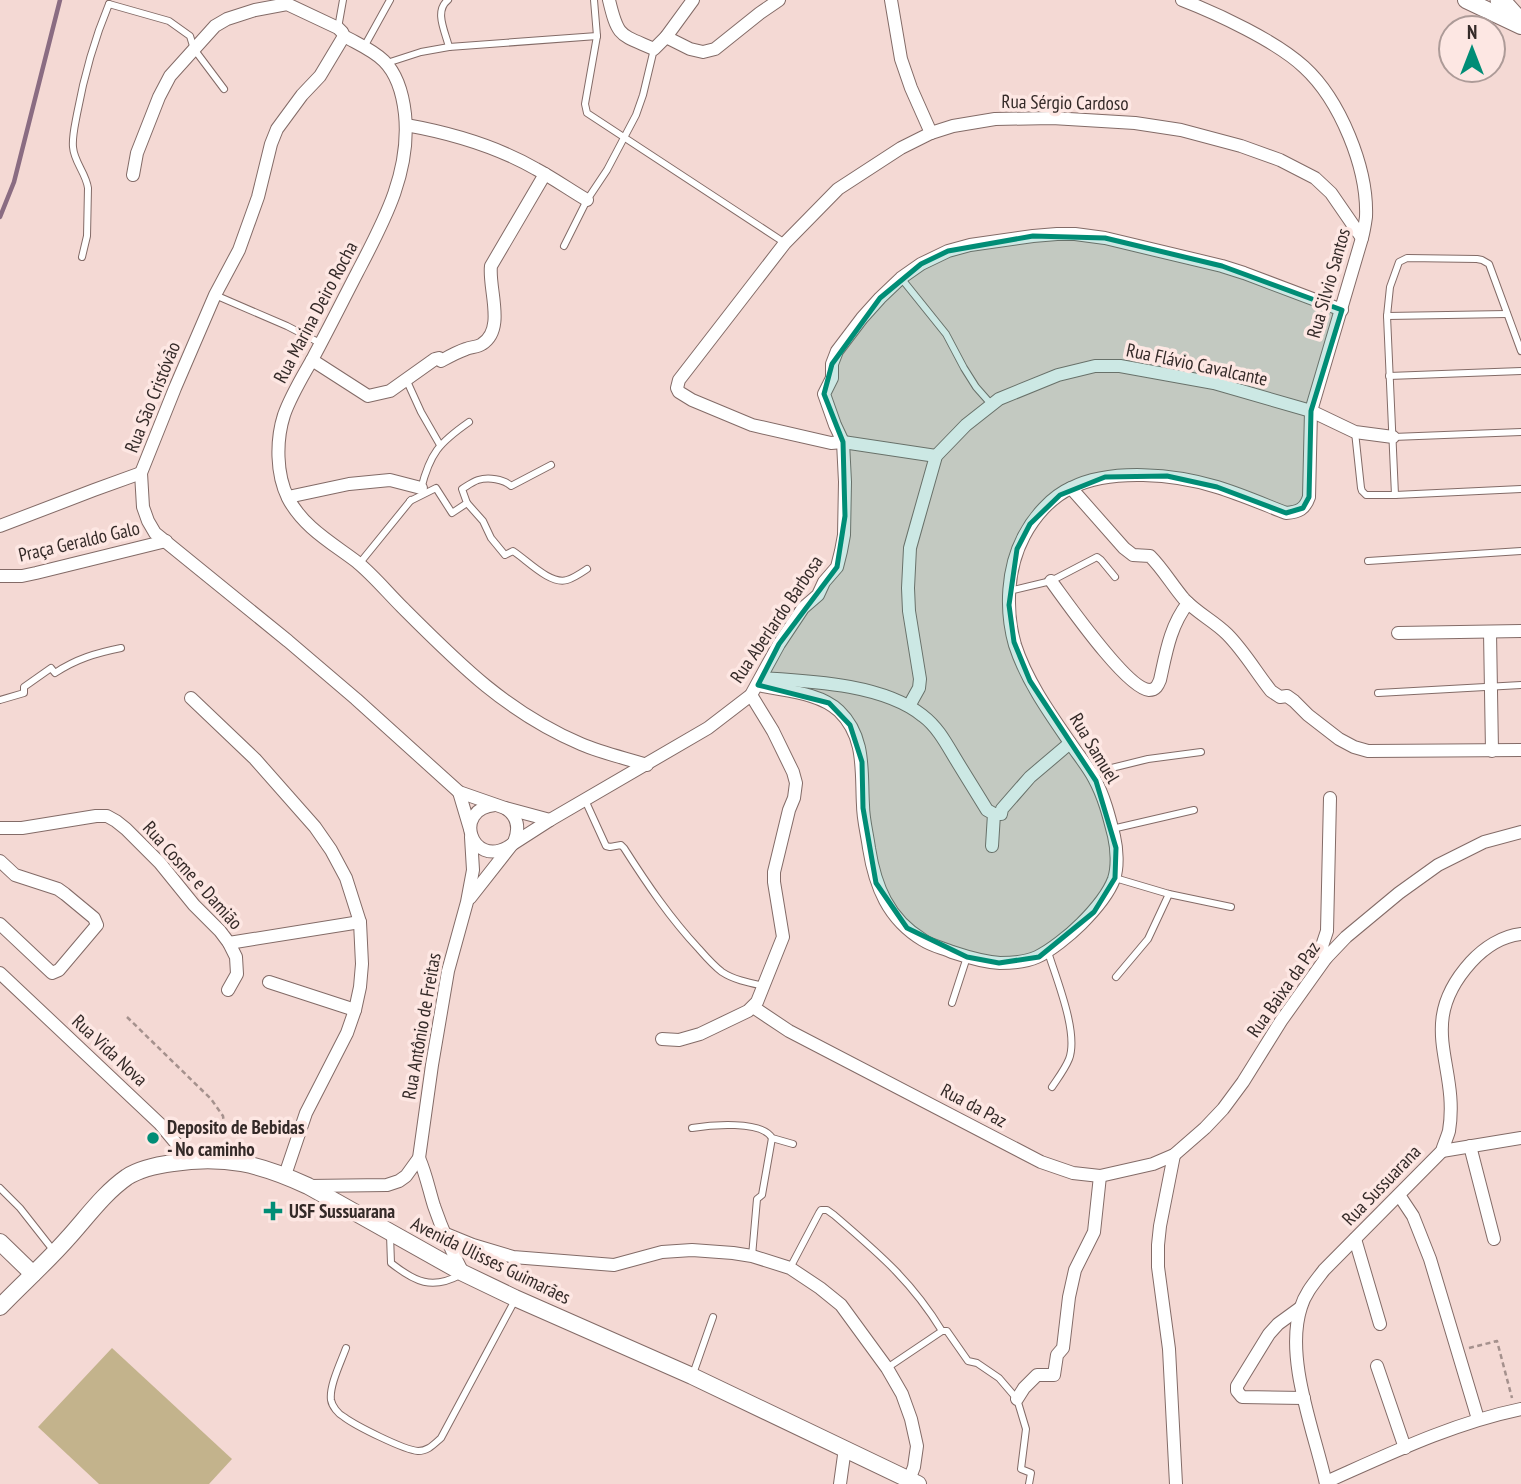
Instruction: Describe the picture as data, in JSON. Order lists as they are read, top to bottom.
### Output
{
  "streets": {
    "main road": ["Avenida Ulisses Guimarães"],
    "street": [
      "Rua Sérgio Cardoso",
      "Rua Silvio Santos",
      "Rua Marina Deiro Rocha",
      "Rua Flávio Cavalcante",
      "Rua São Cristóvão",
      "Praça Geraldo Galo",
      "Rua Aberlardo Barbosa",
      "Rua Samuel",
      "Rua Cosme e Damião",
      "Rua Baixa da Paz",
      "Rua Antônio de Freitas",
      "Rua Vida Nova",
      "Rua da Paz",
      "Rua Sussuarana"
    ]
  },
  "crossings": [
    ["Rua Sérgio Cardoso", "Rua Silvio Santos"],
    ["Rua Sérgio Cardoso", "Rua Aberlardo Barbosa"],
    ["Rua Silvio Santos", "Rua Flávio Cavalcante"],
    ["Rua Silvio Santos", "Rua Aberlardo Barbosa"],
    ["Rua Silvio Santos", "Rua Samuel"],
    ["Rua Marina Deiro Rocha", "Rua Aberlardo Barbosa"],
    ["Rua São Cristóvão", "Praça Geraldo Galo"],
    ["Rua São Cristóvão", "Rua Aberlardo Barbosa"],
    ["Rua São Cristóvão", "Rua Antônio de Freitas"],
    ["Rua Aberlardo Barbosa", "Rua Antônio de Freitas"],
    ["Rua Baixa da Paz", "Rua da Paz"],
    ["Rua Antônio de Freitas", "Avenida Ulisses Guimarães"],
    ["Rua Vida Nova", "Avenida Ulisses Guimarães"]
  ],
  "places": {
    "other": ["Deposito de Bebidas - No caminho"],
    "health": ["USF Sussuarana"]
  },
  "north": "top"
}
